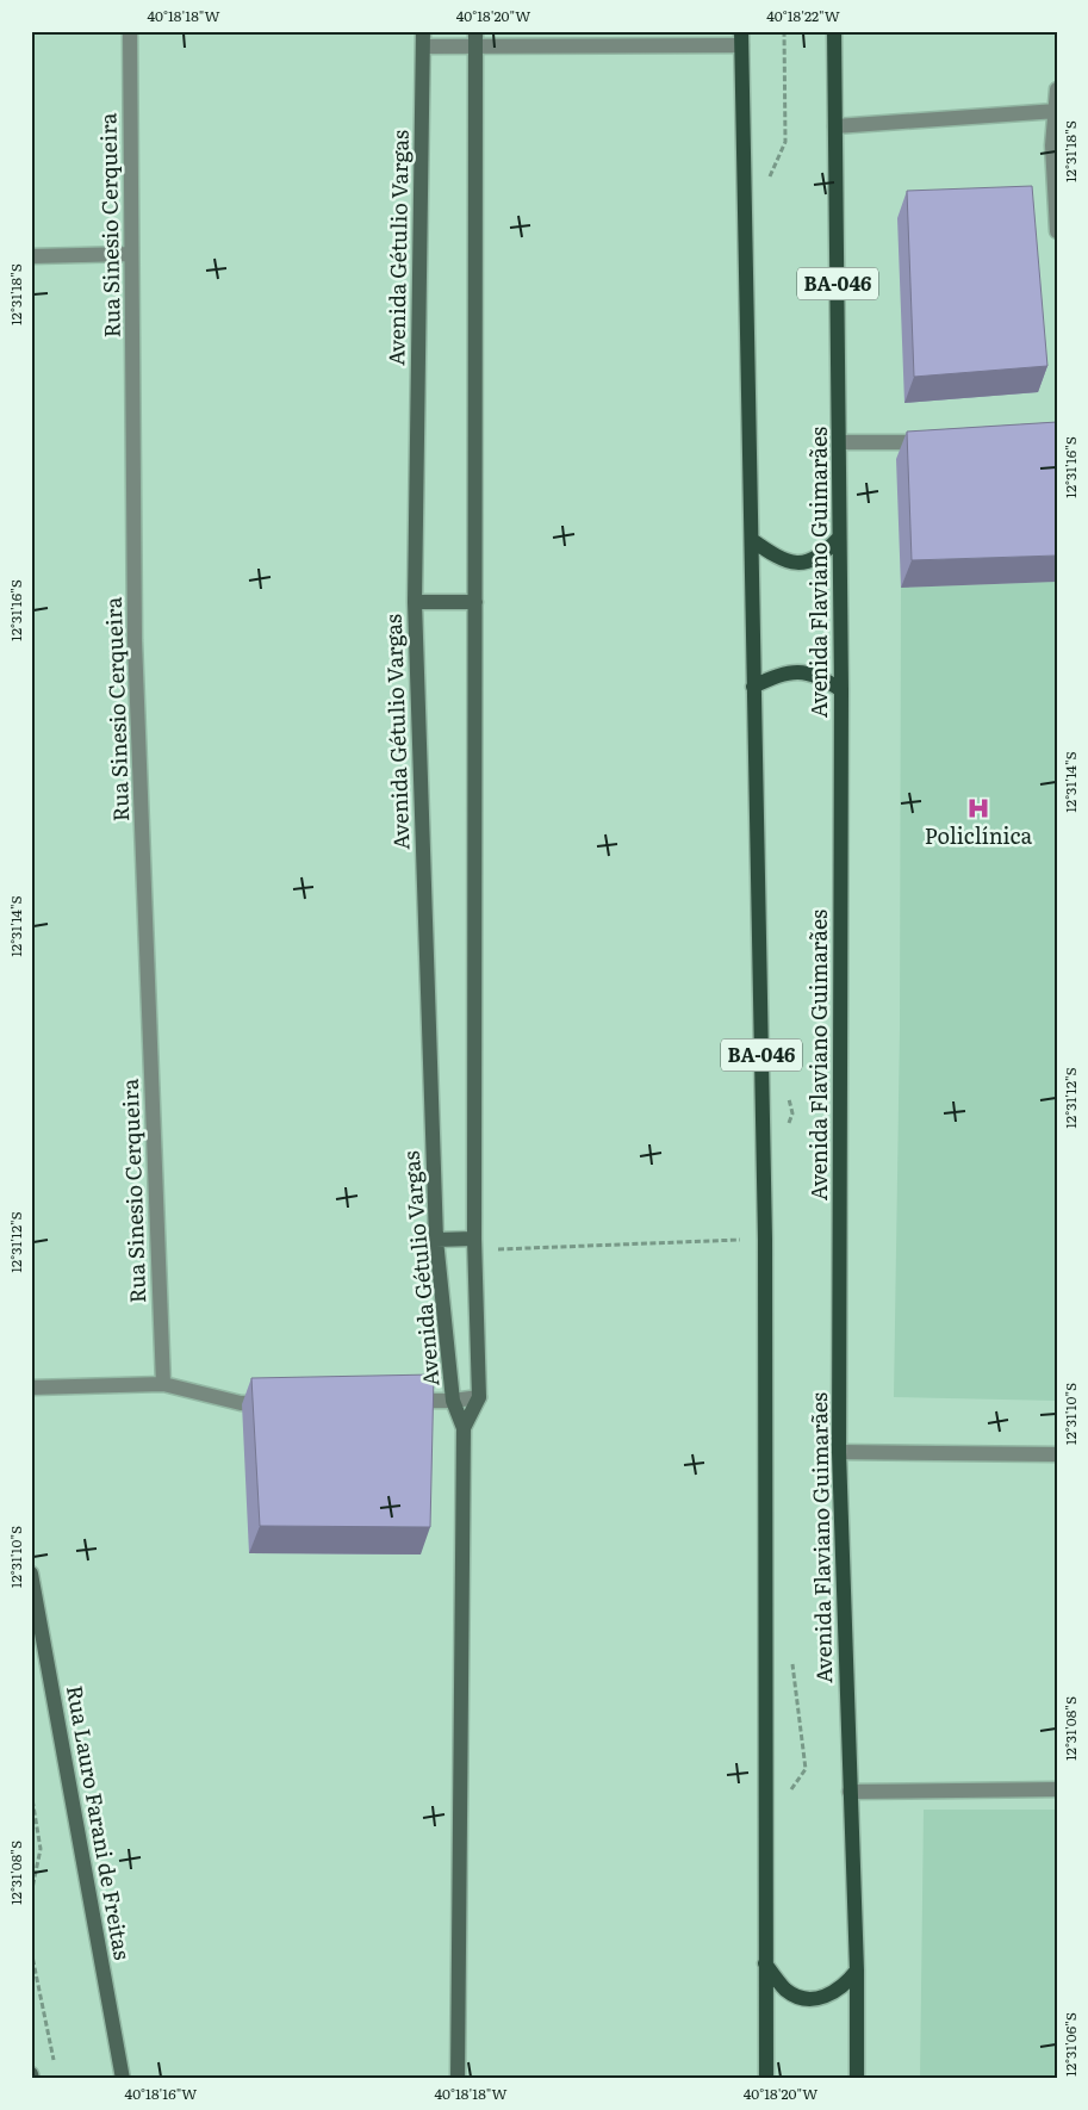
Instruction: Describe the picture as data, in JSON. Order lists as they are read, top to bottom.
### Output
{
  "streets": {
    "main road": ["BA-046", "Avenida Flaviano Guimarães"],
    "street": ["Rua Sinesio Cerqueira", "Avenida Gétulio Vargas", "Rua Lauro Farani de Freitas"]
  },
  "places": {
    "hospital": ["Policlínica"]
  },
  "coordinates": [
    "40°18'18\"W",
    "40°18'20\"W",
    "40°18'22\"W",
    "12°31'18\"S",
    "12°31'16\"S",
    "12°31'14\"S",
    "12°31'12\"S",
    "12°31'10\"S",
    "12°31'08\"S",
    "12°31'06\"S",
    "40°18'16\"W"
  ]
}
